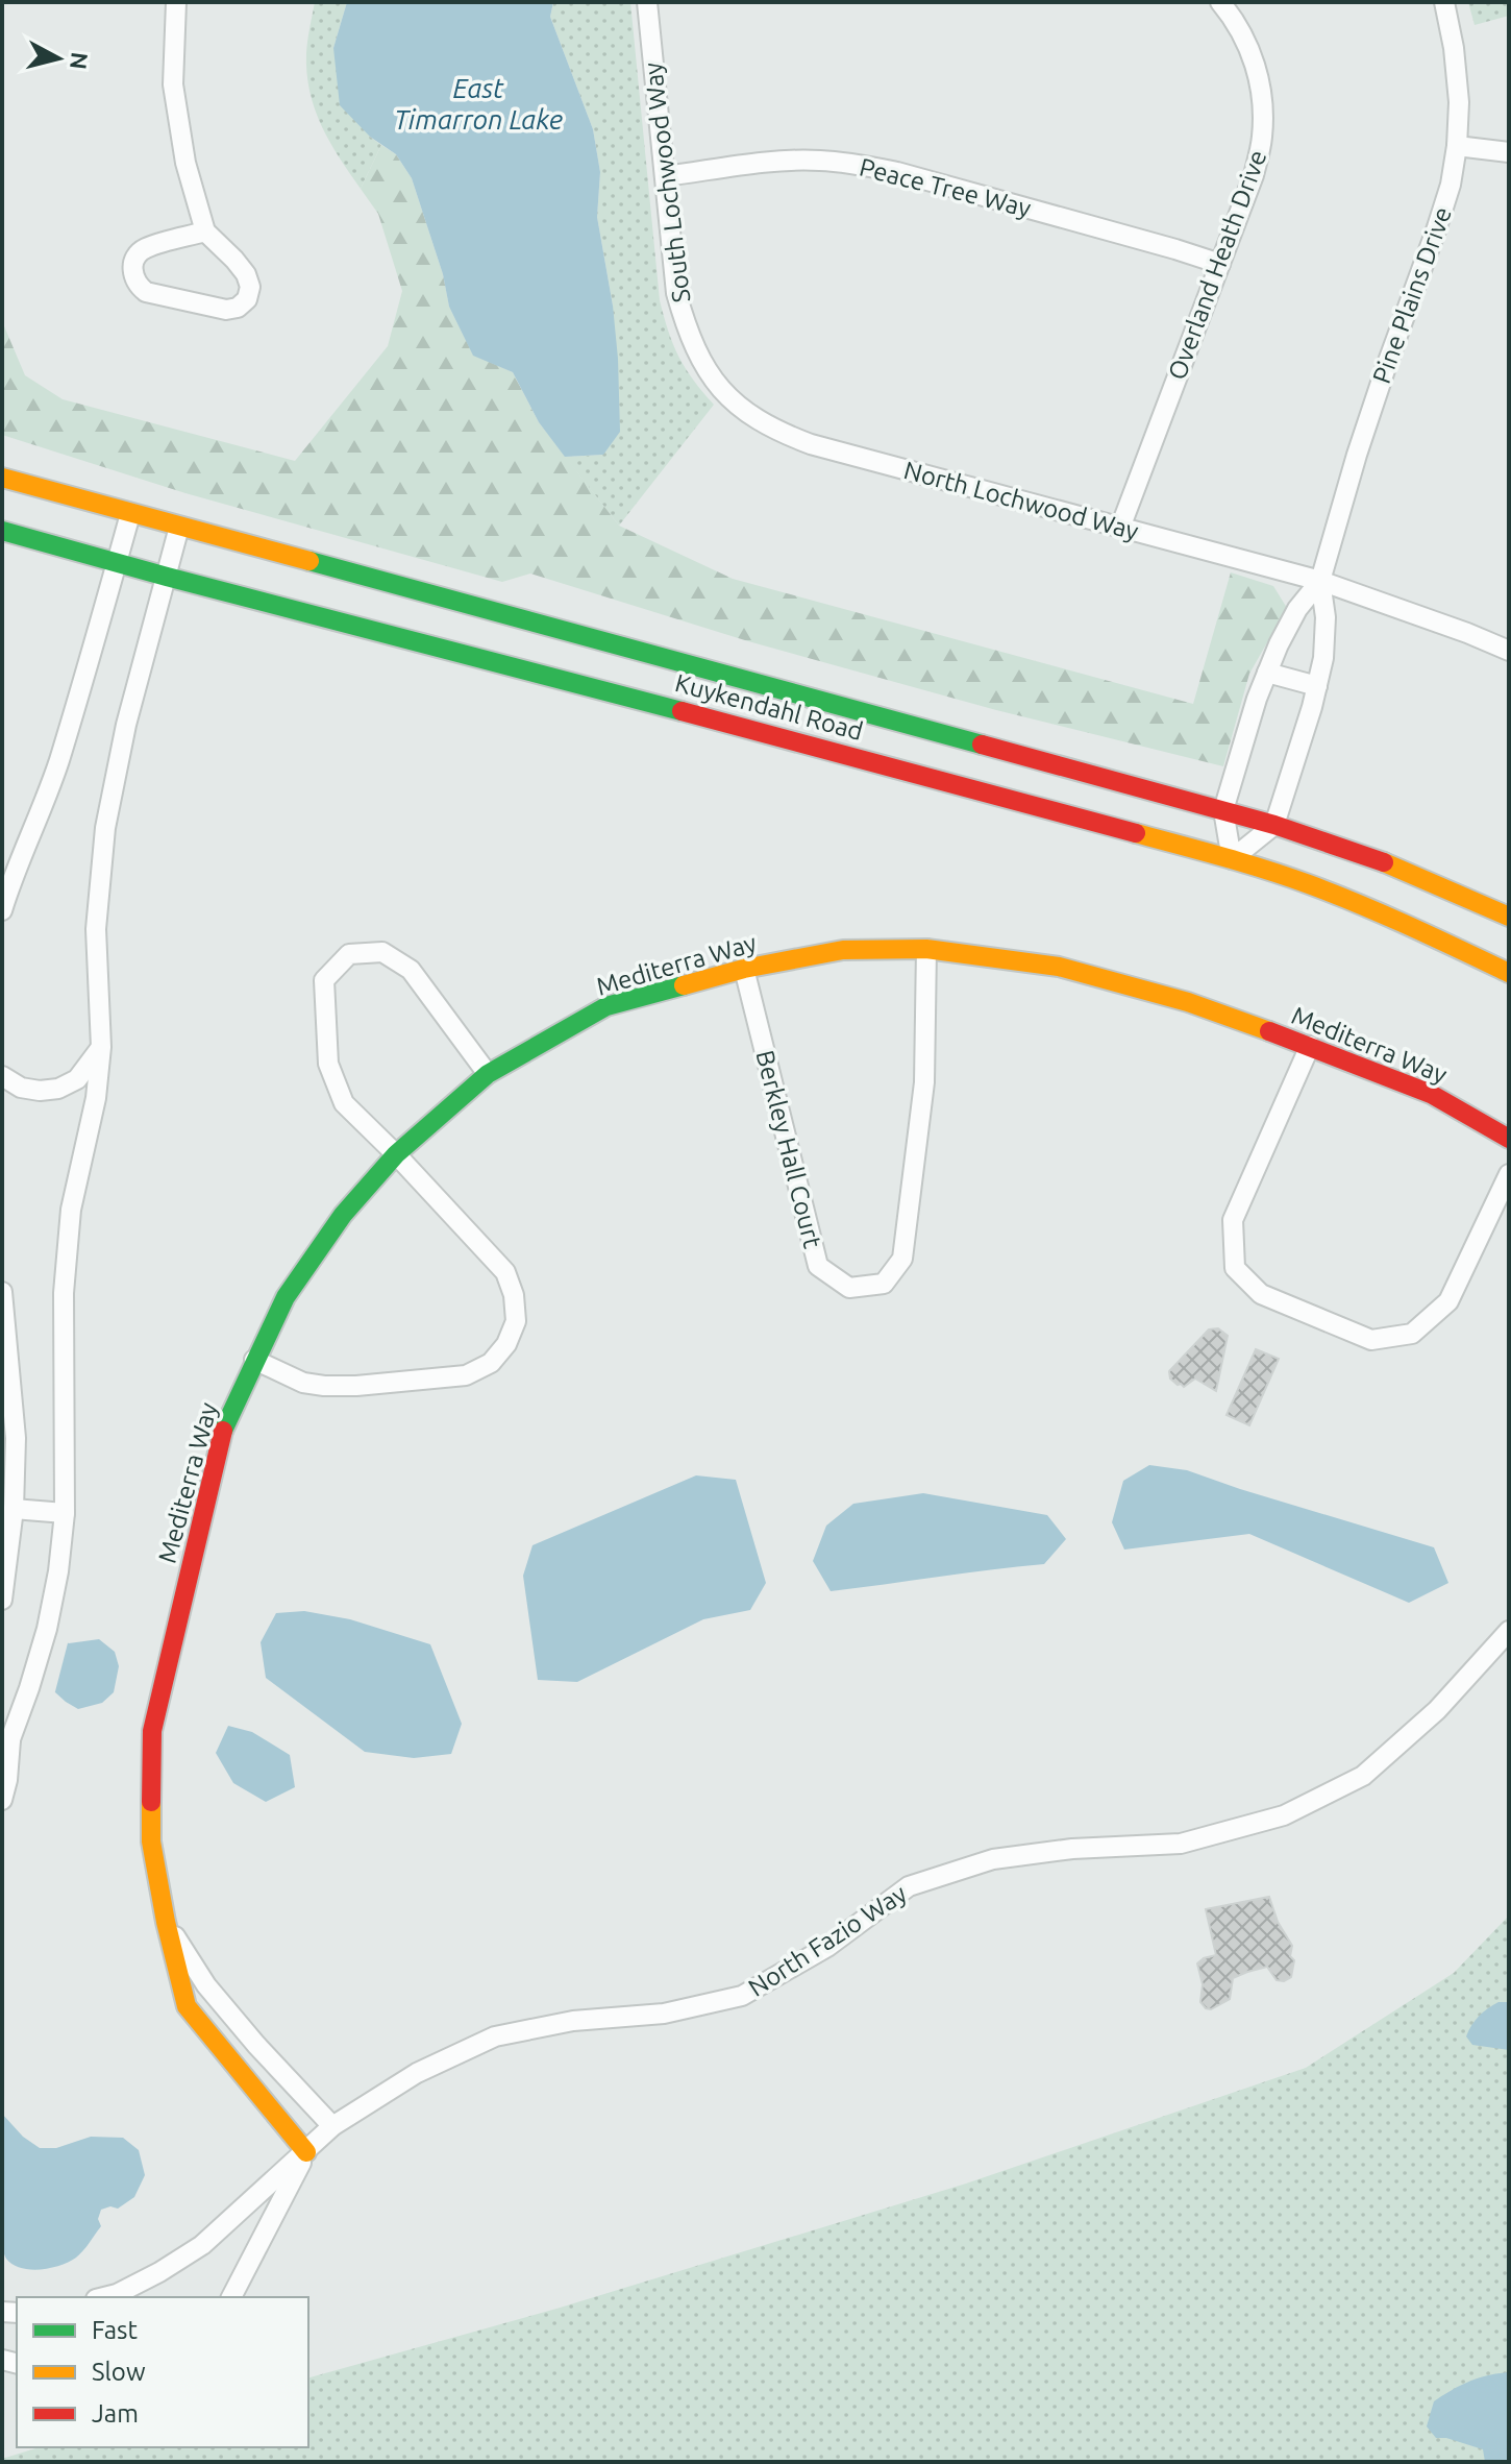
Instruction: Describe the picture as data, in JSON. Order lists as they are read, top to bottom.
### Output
{
  "streets": {
    "main road": ["Kuykendahl Road", "Mediterra Way"],
    "street": [
      "South Lochwood Way",
      "Peace Tree Way",
      "Overland Heath Drive",
      "Pine Plains Drive",
      "North Lochwood Way",
      "Berkley Hall Court",
      "North Fazio Way"
    ]
  },
  "crossings": [
    ["South Lochwood Way", "Peace Tree Way"],
    ["South Lochwood Way", "North Lochwood Way"],
    ["Peace Tree Way", "Overland Heath Drive"],
    ["Overland Heath Drive", "North Lochwood Way"],
    ["Pine Plains Drive", "North Lochwood Way"],
    ["Pine Plains Drive", "Kuykendahl Road"],
    ["Mediterra Way", "Berkley Hall Court"],
    ["Mediterra Way", "North Fazio Way"]
  ],
  "water": ["East Timarron Lake"],
  "legend": ["Fast", "Slow", "Jam"],
  "north": "right"
}
